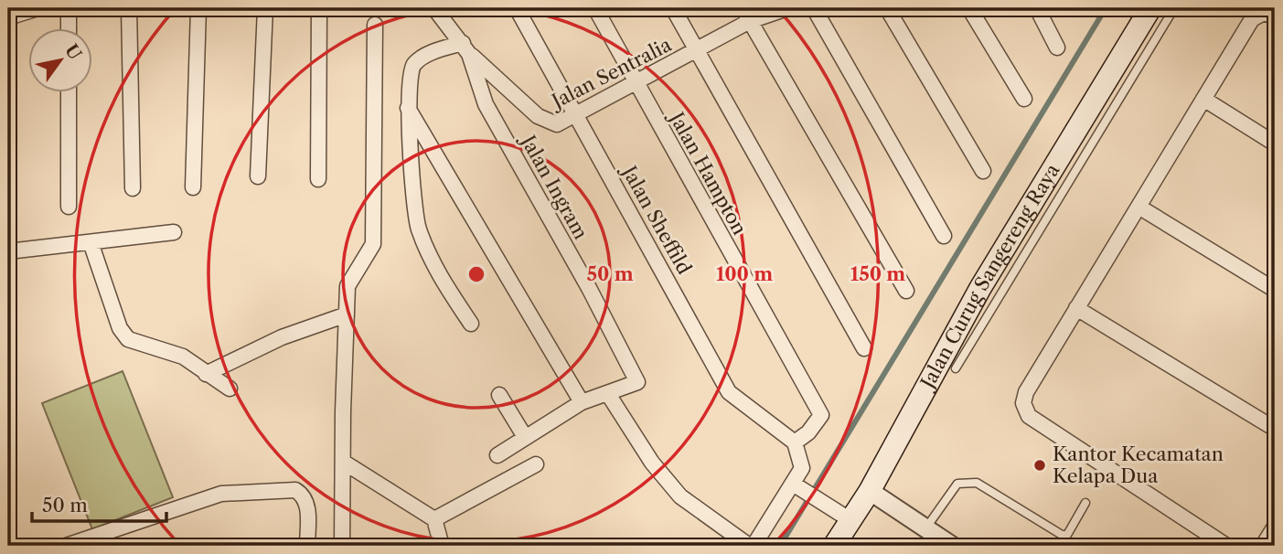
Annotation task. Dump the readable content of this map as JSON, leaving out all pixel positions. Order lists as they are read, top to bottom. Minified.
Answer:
{"streets":{"main road":["Jalan Curug Sangereng Raya"],"street":["Jalan Sentralia","Jalan Hampton","Jalan Ingram","Jalan Sheffild"]},"crossings":[["Jalan Sentralia","Jalan Hampton"],["Jalan Sentralia","Jalan Ingram"],["Jalan Sentralia","Jalan Sheffild"],["Jalan Hampton","Jalan Sheffild"]],"places":["Kantor Kecamatan Kelapa Dua"],"scale_bar":"50 m","north":"top right","rings":["50 m","100 m","150 m"]}
